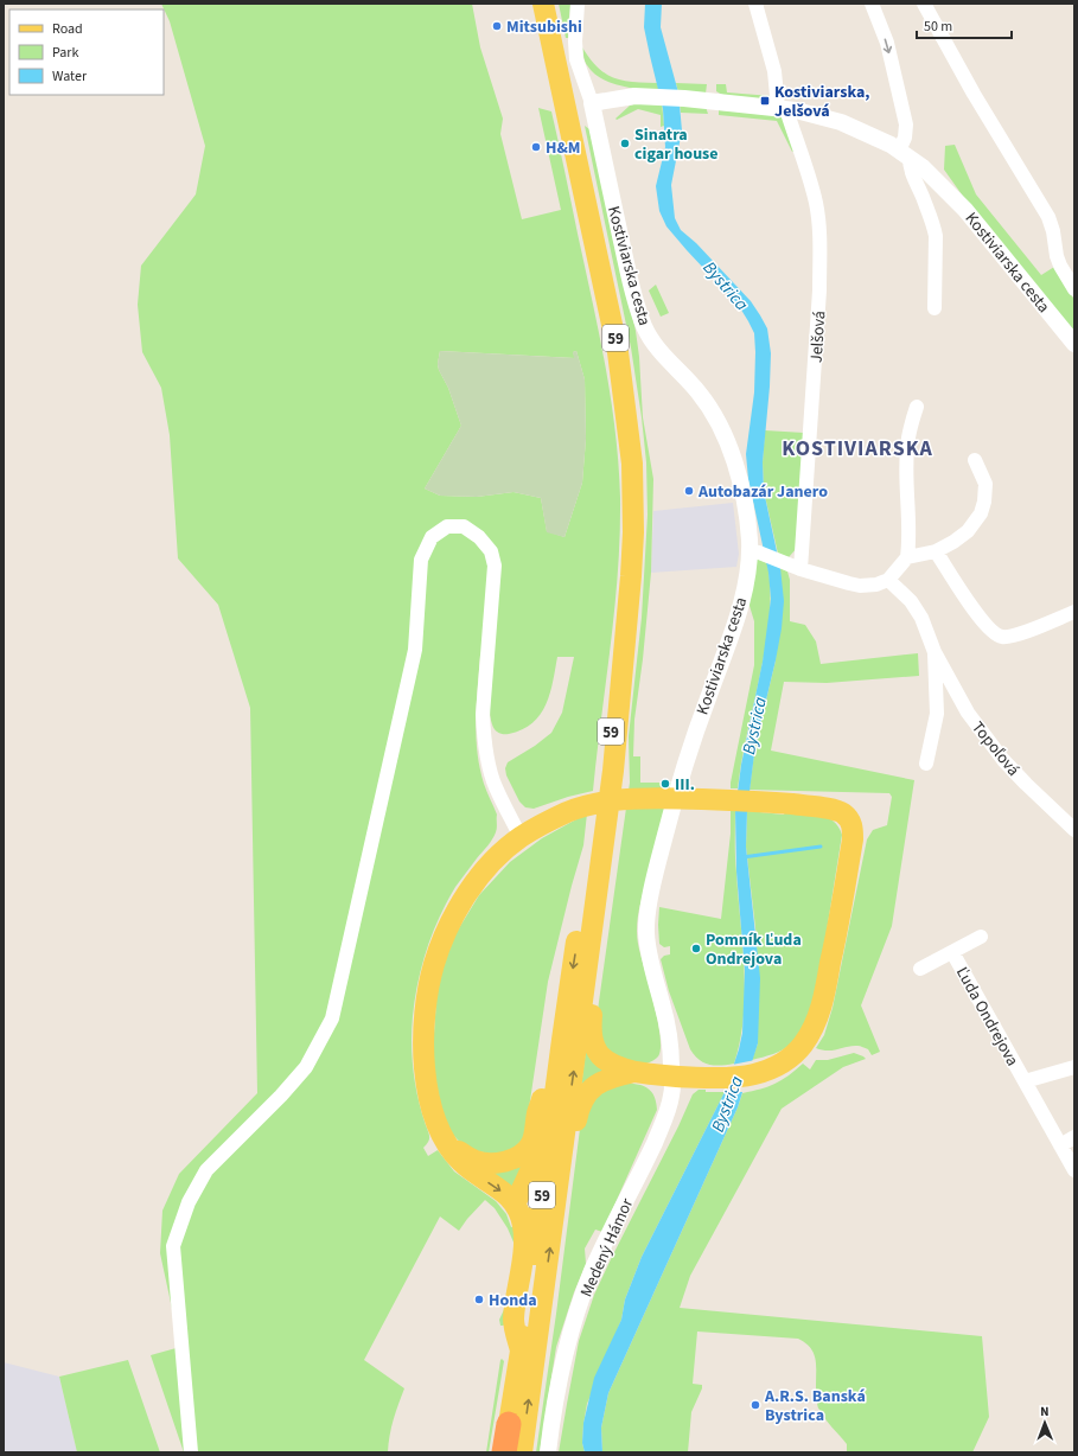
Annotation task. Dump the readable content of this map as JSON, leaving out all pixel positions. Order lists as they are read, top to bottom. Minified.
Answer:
{"streets":{"main road":["59"],"street":["Kostiviarska cesta","Jelšová","Topoľová","Ľuda Ondrejova","Medený Hámor"]},"crossings":[["Kostiviarska cesta","Jelšová"],["Kostiviarska cesta","Medený Hámor"]],"districts":["KOSTIVIARSKA"],"water":["Bystrica"],"places":{"other":["Mitsubishi","Sinatra cigar house","H&M","Autobazár Janero","III.","Pomník Ľuda Ondrejova","Honda","A.R.S. Banská Bystrica"],"transit":["Kostiviarska, Jelšová"]},"legend":["Road","Park","Water"],"scale_bar":"50 m","north":"top"}
